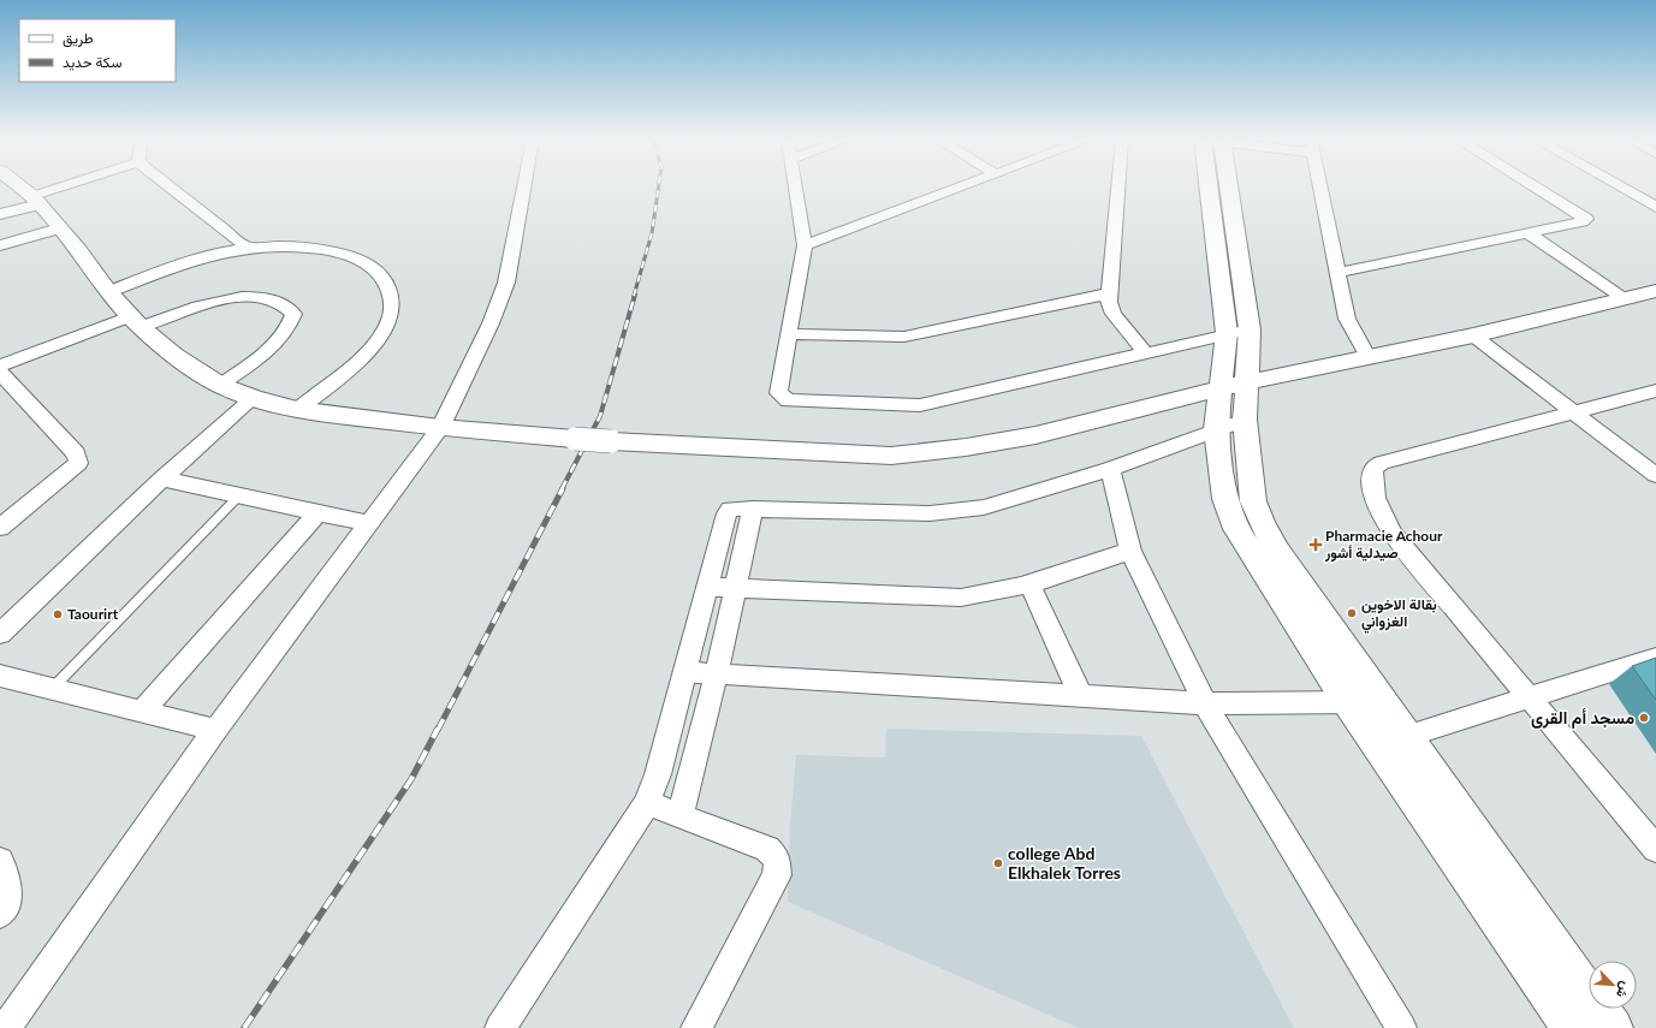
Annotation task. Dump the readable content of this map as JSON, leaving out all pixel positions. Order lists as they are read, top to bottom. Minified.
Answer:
{"places":{"health":["Pharmacie Achour صيدلية أشور"],"other":["بقالة الاخوين الغزواني","Taourirt","مسجد أم القرى","college Abd Elkhalek Torres"]},"legend":["طريق","سكة حديد"],"north":"bottom right"}
